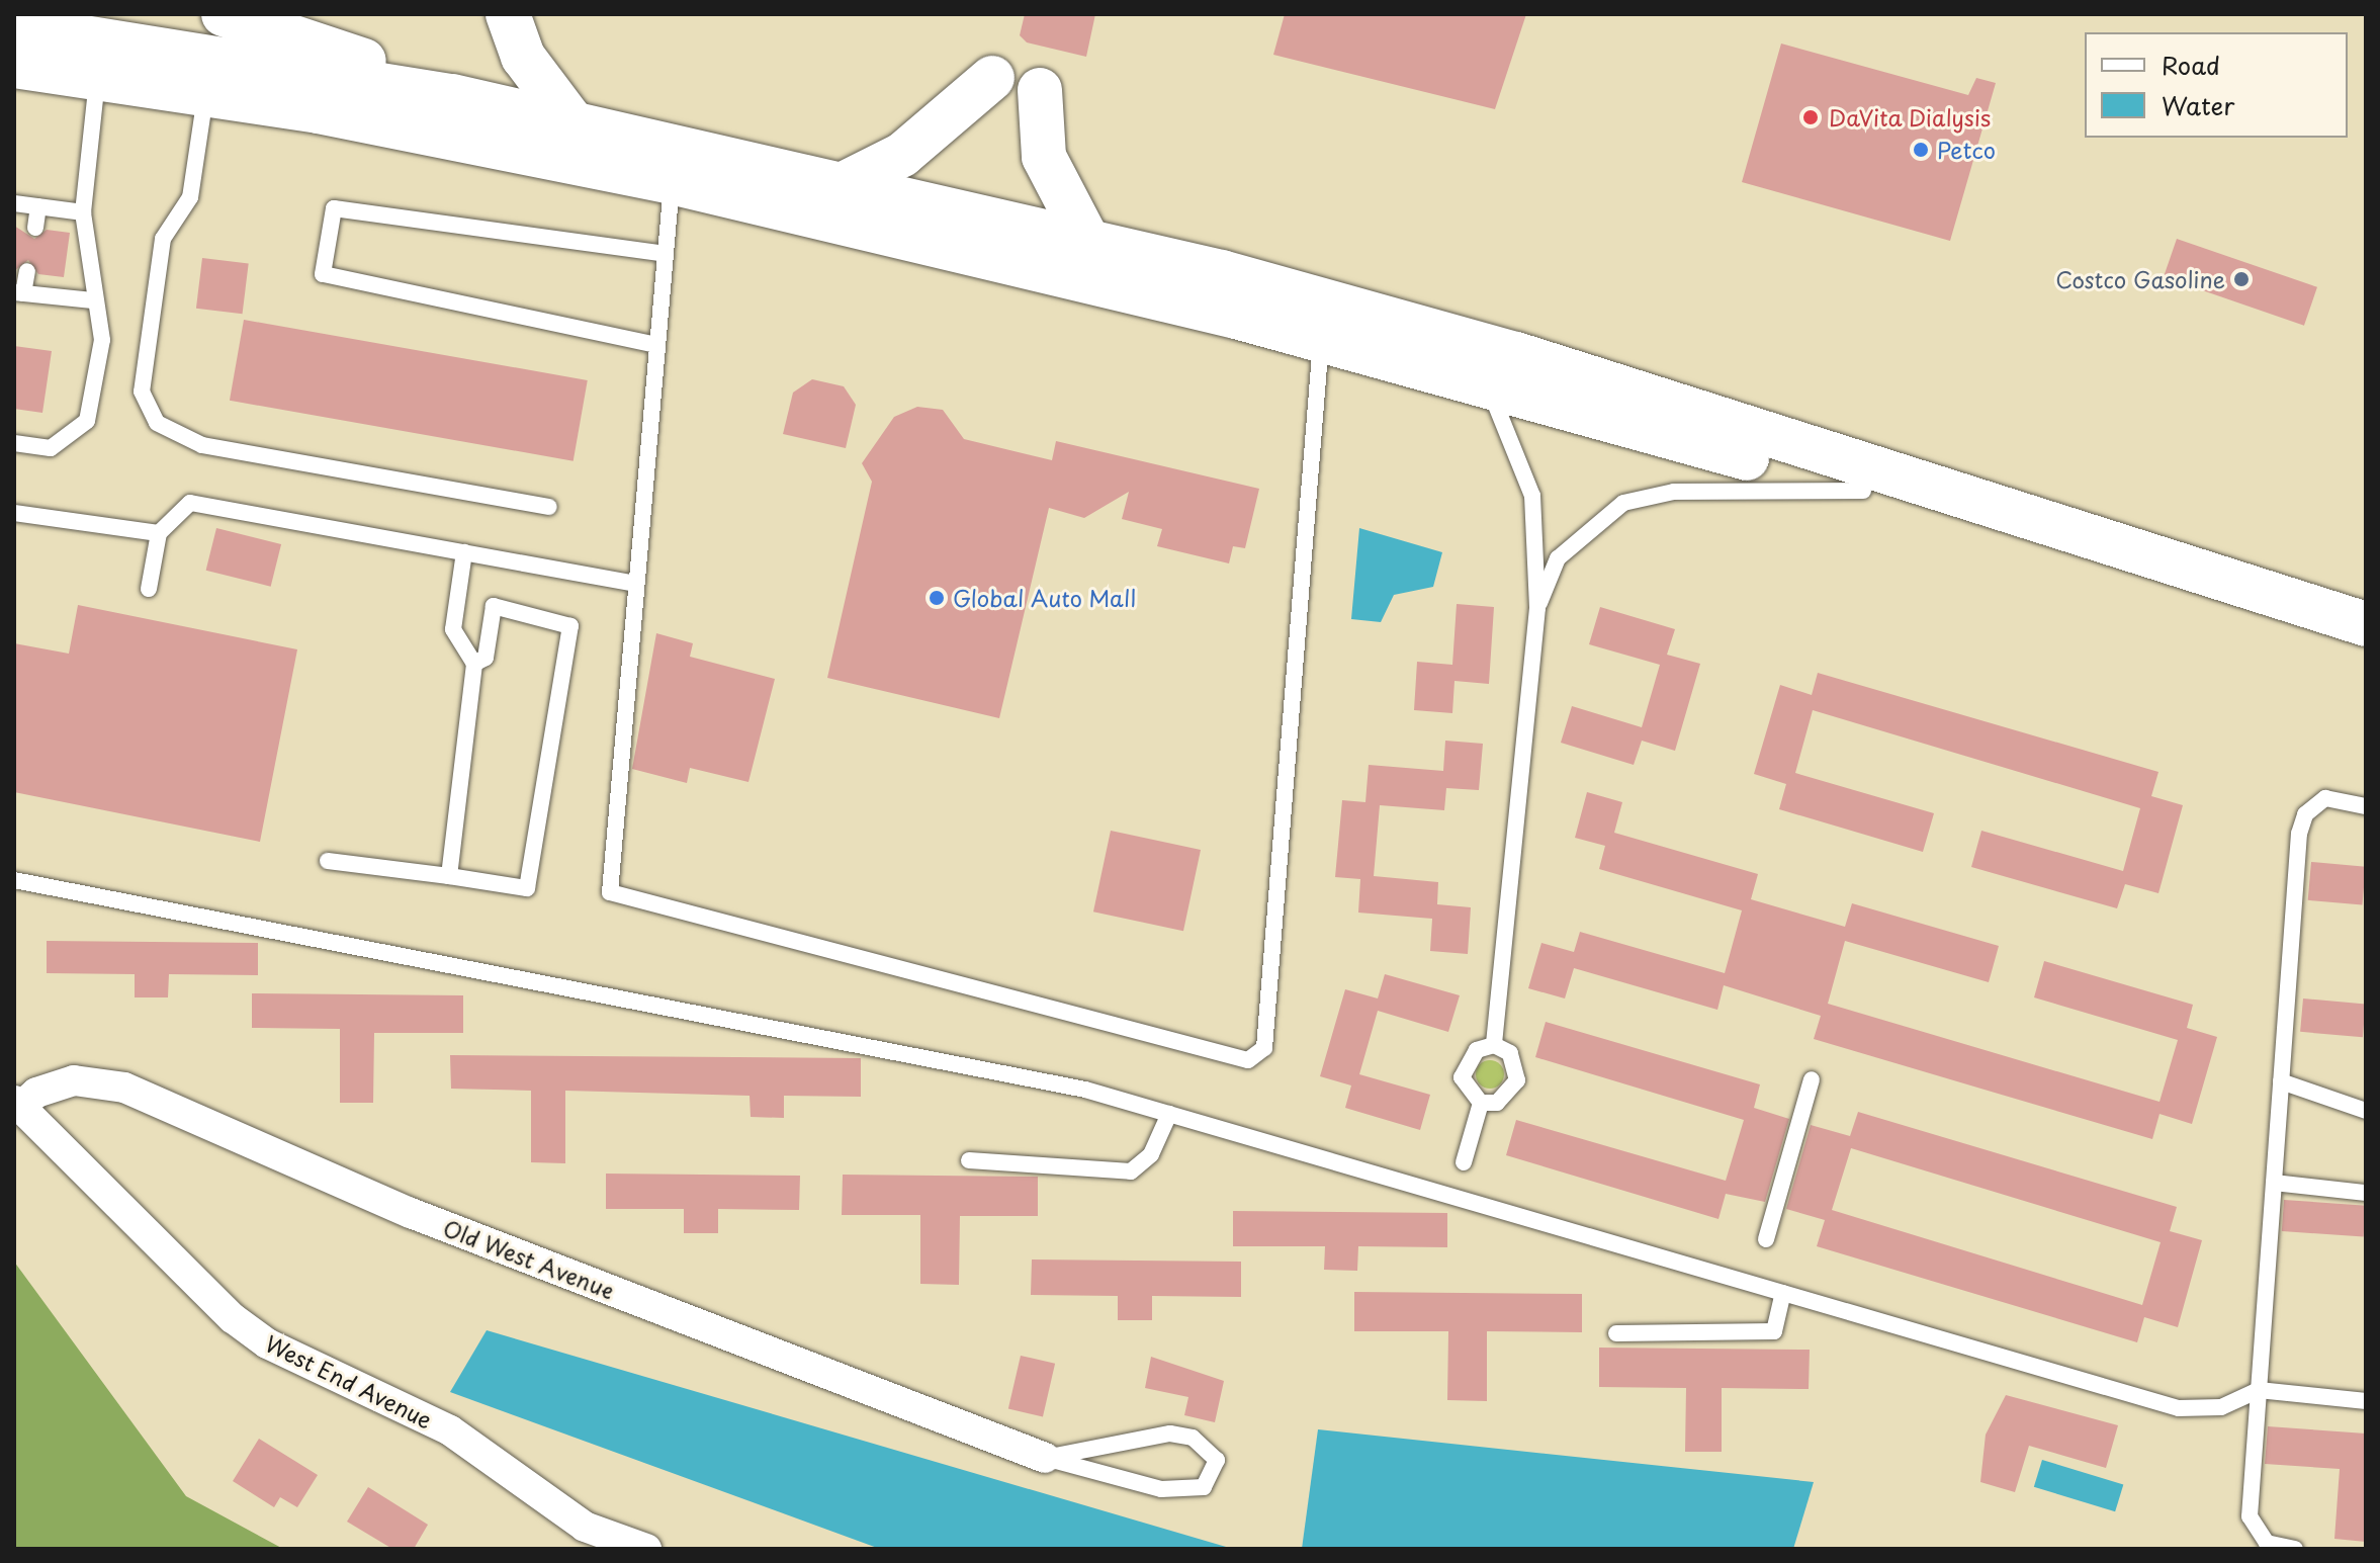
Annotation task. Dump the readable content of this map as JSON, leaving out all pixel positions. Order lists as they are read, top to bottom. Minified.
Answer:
{"streets":{"street":["Old West Avenue","West End Avenue"]},"crossings":[["Old West Avenue","West End Avenue"]],"places":["DaVita Dialysis","Petco","Costco Gasoline","Global Auto Mall"],"legend":["Road","Water"]}
